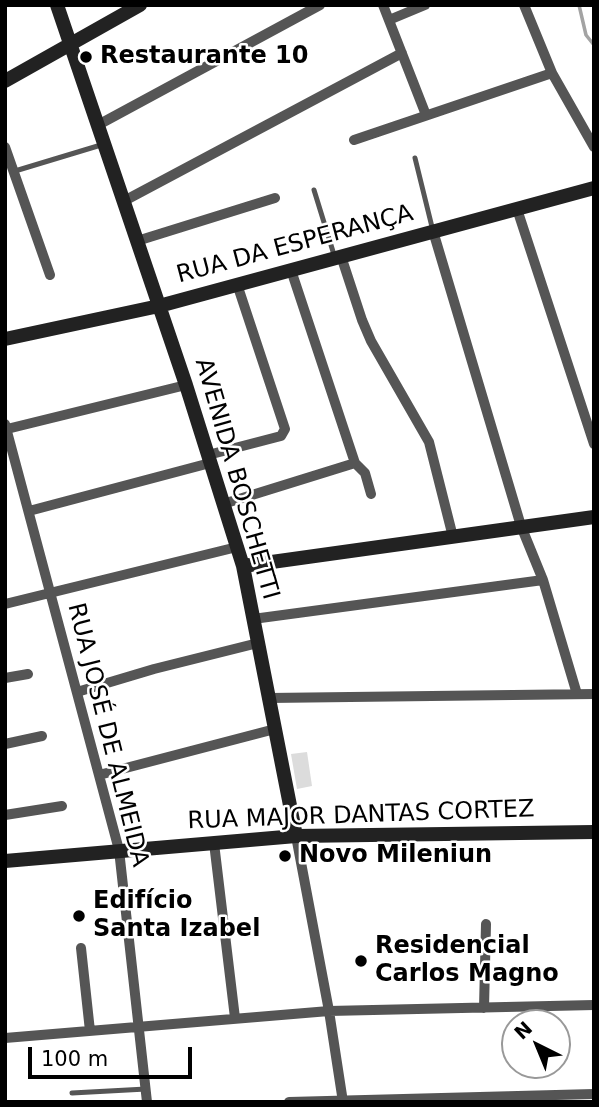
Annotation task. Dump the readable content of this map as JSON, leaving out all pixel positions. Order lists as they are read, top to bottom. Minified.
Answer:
{"streets":{"street":["RUA DA ESPERANÇA","AVENIDA BOSCHETTI","RUA JOSÉ DE ALMEIDA","RUA MAJOR DANTAS CORTEZ"]},"crossings":[["RUA DA ESPERANÇA","AVENIDA BOSCHETTI"],["AVENIDA BOSCHETTI","RUA MAJOR DANTAS CORTEZ"],["RUA JOSÉ DE ALMEIDA","RUA MAJOR DANTAS CORTEZ"]],"places":["Restaurante 10","Novo Mileniun","Edifício Santa Izabel","Residencial Carlos Magno"],"scale_bar":"100 m","north":"top left"}
